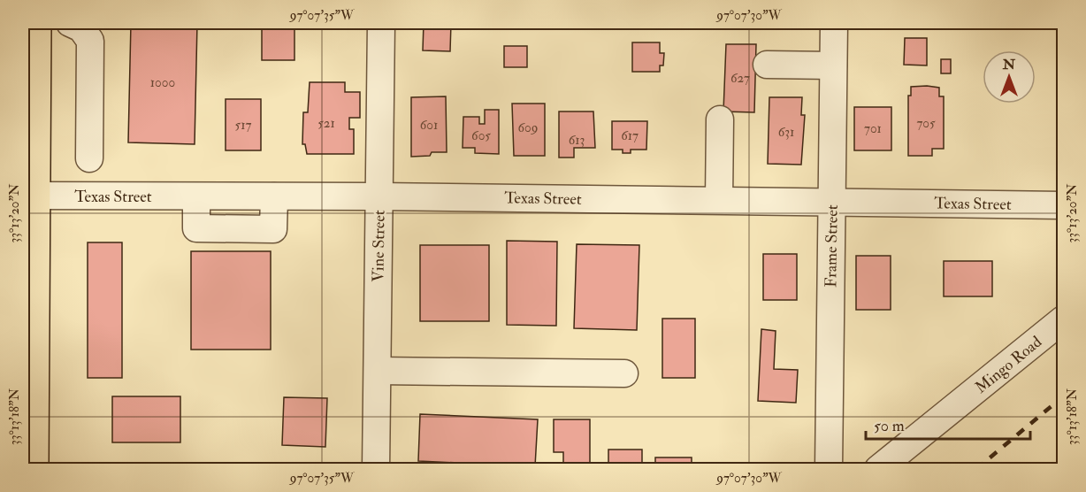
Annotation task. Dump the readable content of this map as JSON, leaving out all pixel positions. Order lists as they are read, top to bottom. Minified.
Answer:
{"streets":{"street":["Texas Street","Vine Street","Frame Street","Mingo Road"]},"crossings":[["Texas Street","Vine Street"],["Texas Street","Frame Street"]],"house_numbers":["627","1000","521","705","517","601","609","701","631","605","617","613"],"scale_bar":"50 m","north":"top","coordinates":["97°07'35\"W","97°07'30\"W","33°13'20\"N","33°13'18\"N"]}
